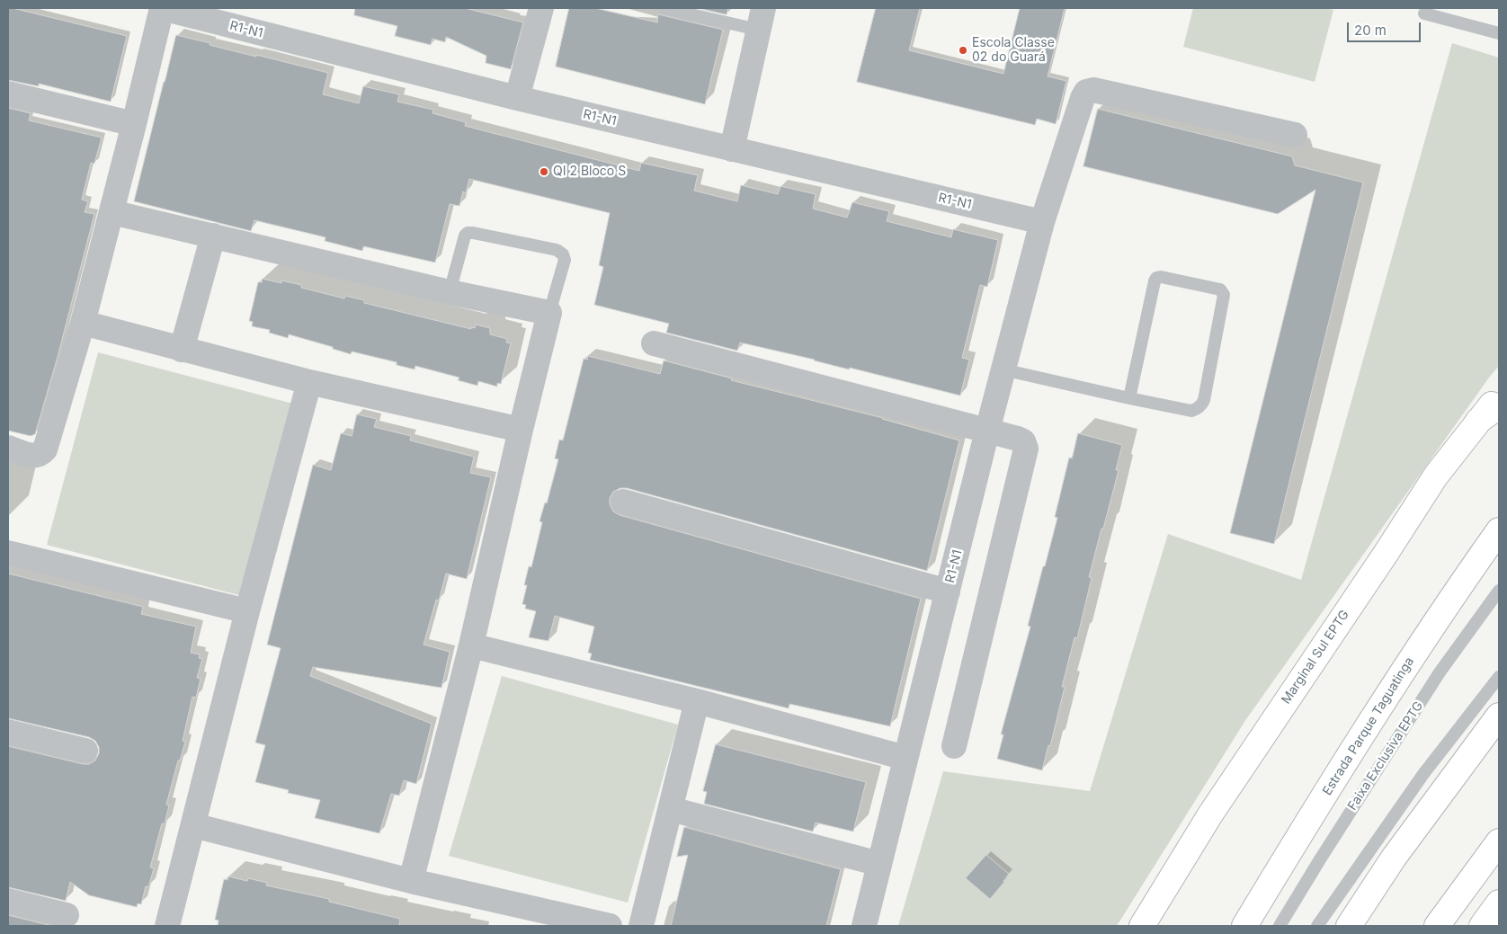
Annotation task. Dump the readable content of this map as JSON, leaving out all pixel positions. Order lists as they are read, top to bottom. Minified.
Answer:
{"streets":{"main road":["Marginal Sul EPTG","Estrada Parque Taguatinga"],"street":["R1-N1"],"lane":["Faixa Exclusiva EPTG"]},"places":["Escola Classe 02 do Guará","QI 2 Bloco S"],"scale_bar":"20 m"}
